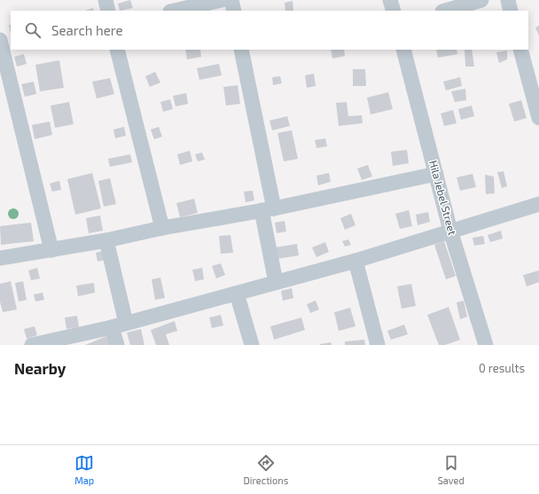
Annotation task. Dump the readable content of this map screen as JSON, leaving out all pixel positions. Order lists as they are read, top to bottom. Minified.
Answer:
{"streets":{"street":["Hila Jebel Street"]},"page":{"search":"Search here","heading":["Nearby","0 results"],"nav":["Map","Directions","Saved"]}}
